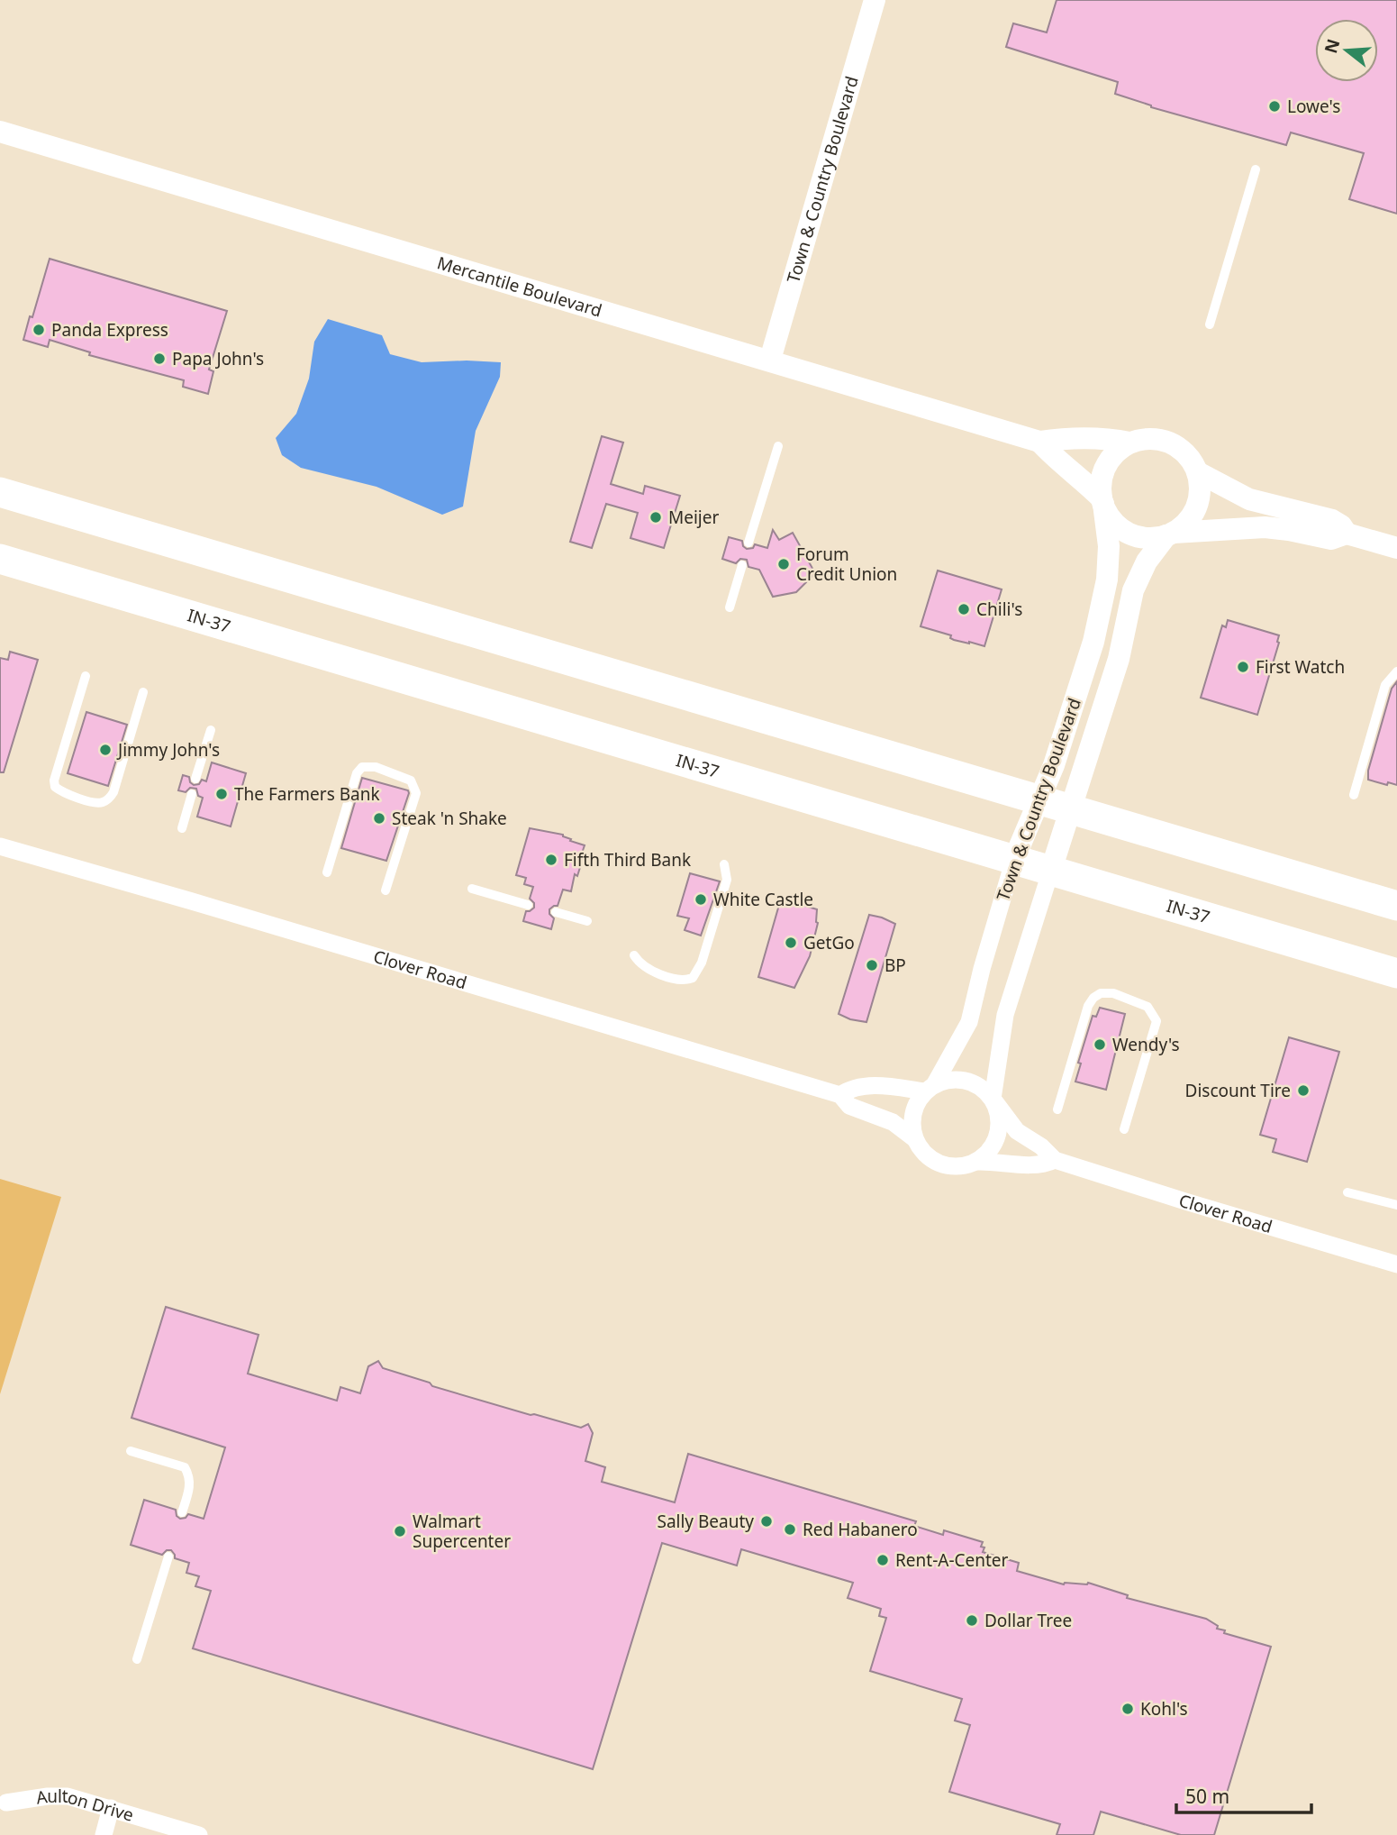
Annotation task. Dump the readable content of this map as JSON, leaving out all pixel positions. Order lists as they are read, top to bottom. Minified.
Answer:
{"streets":{"highway":["IN-37"],"street":["Town & Country Boulevard","Mercantile Boulevard","Clover Road","Aulton Drive"]},"crossings":[["Town & Country Boulevard","Mercantile Boulevard"],["Town & Country Boulevard","IN-37"],["Town & Country Boulevard","Clover Road"]],"places":["Lowe's","Panda Express","Papa John's","Meijer","Forum Credit Union","Chili's","First Watch","Jimmy John's","The Farmers Bank","Steak 'n Shake","Fifth Third Bank","White Castle","GetGo","BP","Wendy's","Discount Tire","Sally Beauty","Red Habanero","Walmart Supercenter","Rent-A-Center","Dollar Tree","Kohl's"],"scale_bar":"50 m","north":"left"}
